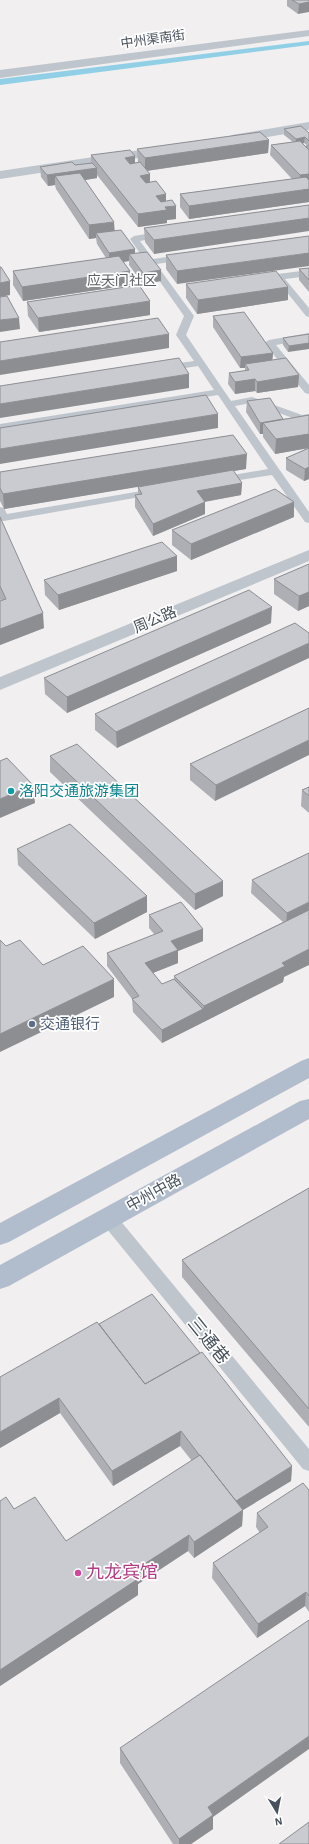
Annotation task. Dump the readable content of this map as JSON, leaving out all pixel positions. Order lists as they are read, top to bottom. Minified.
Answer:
{"streets":{"main road":["中州中路"],"street":["中州渠南街","周公路"],"lane":["三通巷"]},"crossings":[["中州中路","三通巷"]],"districts":["应天门社区"],"places":["洛阳交通旅游集团","交通银行","九龙宾馆"],"north":"bottom"}
